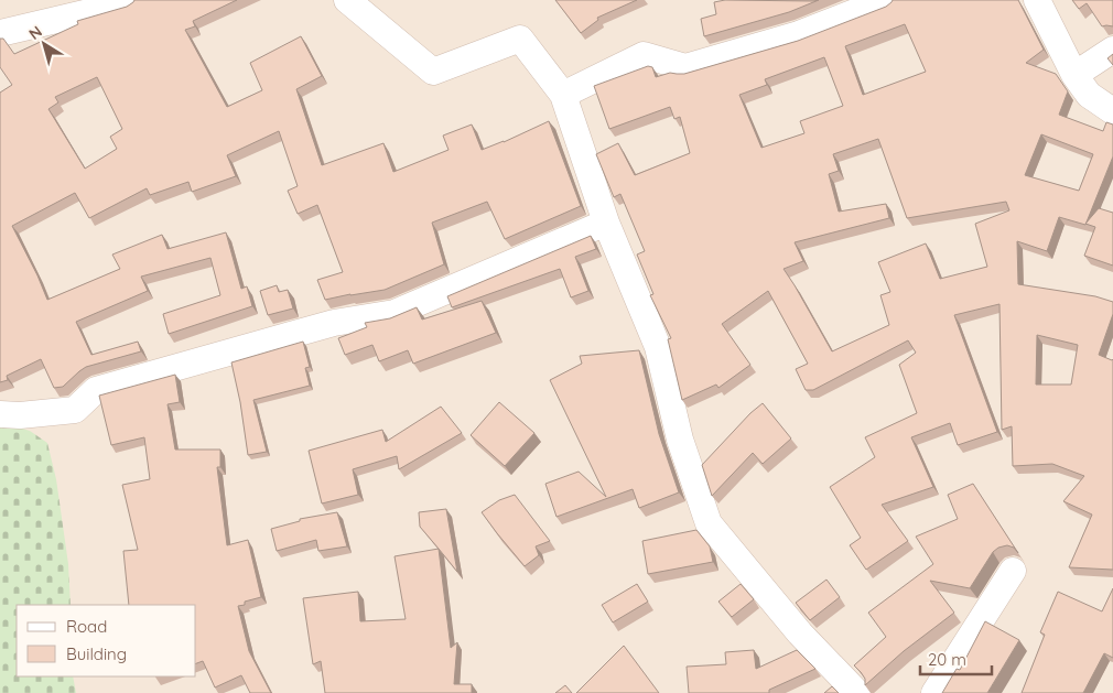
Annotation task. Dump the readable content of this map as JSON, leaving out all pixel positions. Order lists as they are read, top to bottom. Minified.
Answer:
{"legend":["Road","Building"],"scale_bar":"20 m","north":"top left"}
